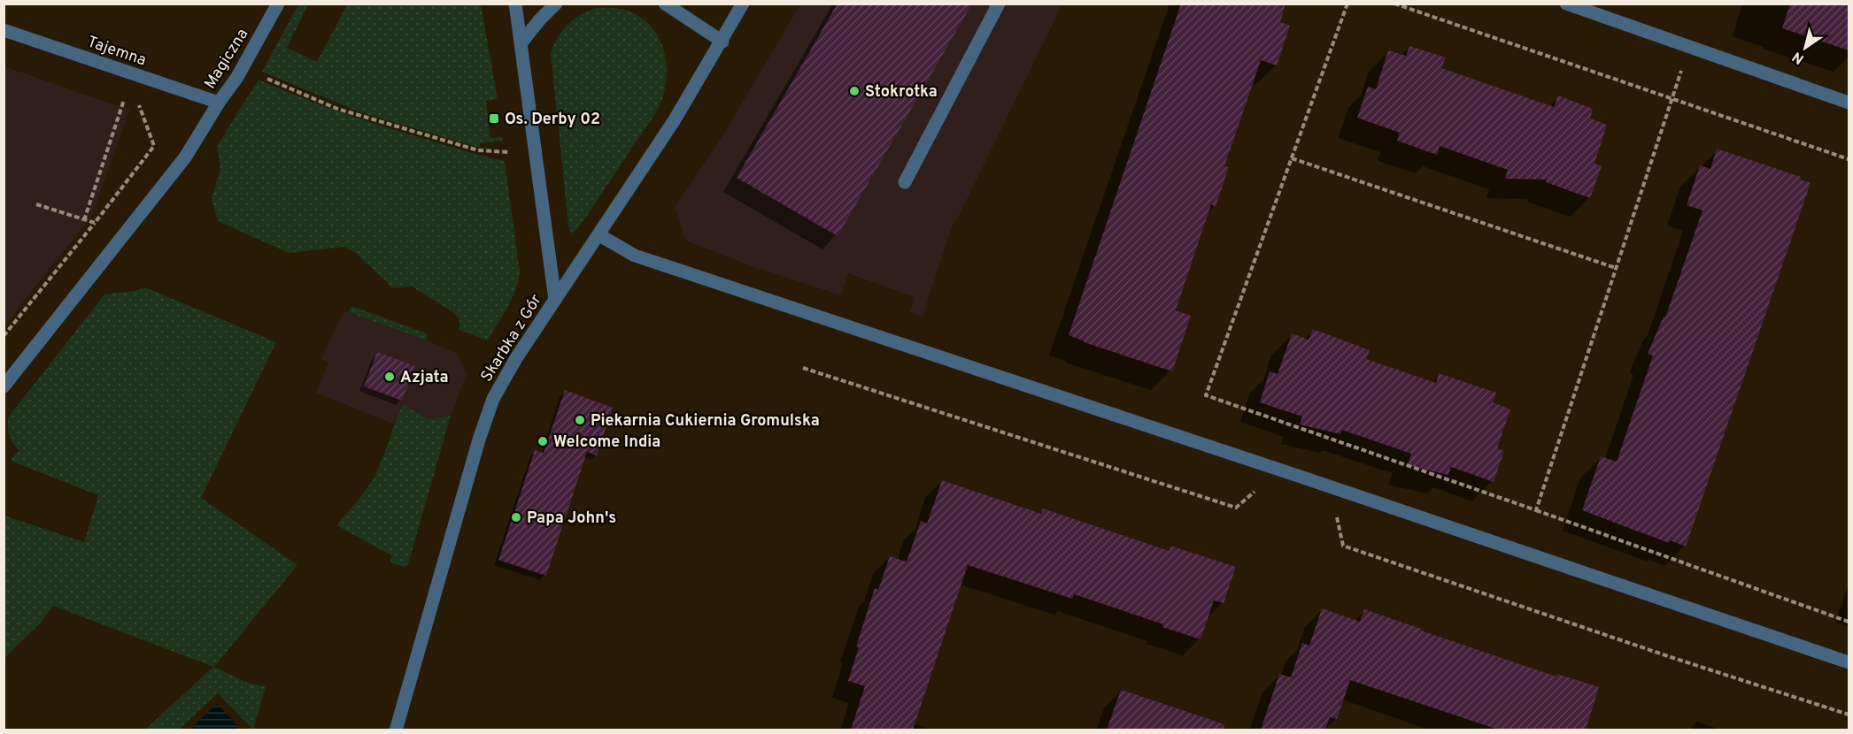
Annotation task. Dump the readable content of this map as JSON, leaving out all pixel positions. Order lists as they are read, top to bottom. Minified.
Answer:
{"streets":{"street":["Tajemna","Magiczna","Skarbka z Gór"]},"crossings":[["Tajemna","Magiczna"]],"places":{"other":["Stokrotka","Azjata","Piekarnia Cukiernia Gromulska","Welcome India","Papa John's"],"transit":["Os. Derby 02"]},"north":"bottom left"}
